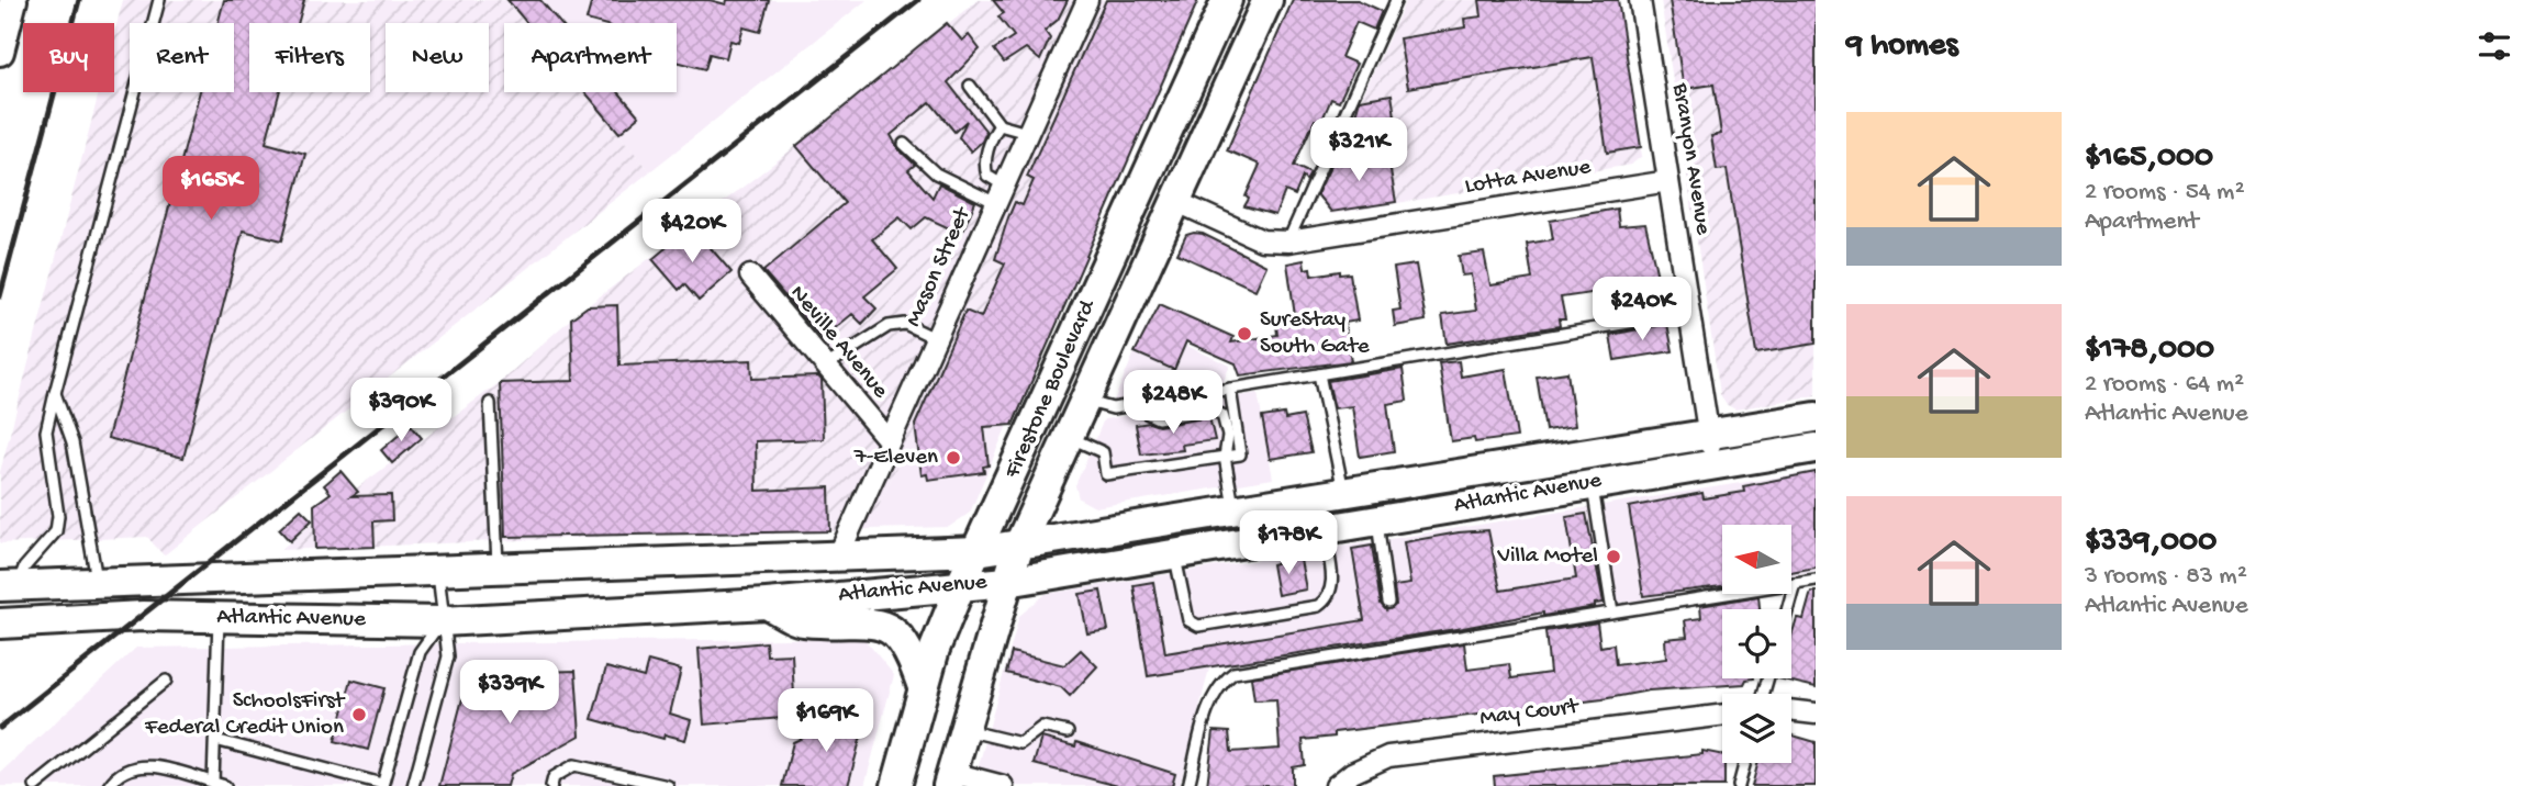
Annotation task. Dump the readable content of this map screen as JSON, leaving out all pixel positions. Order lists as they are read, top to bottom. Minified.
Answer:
{"streets":{"main road":["Firestone Boulevard","Atlantic Avenue"],"street":["Branyon Avenue","Lotta Avenue","Mason Street","Neville Avenue","May Court"]},"crossings":[["Branyon Avenue","Lotta Avenue"],["Branyon Avenue","Atlantic Avenue"],["Lotta Avenue","Firestone Boulevard"],["Mason Street","Neville Avenue"],["Mason Street","Atlantic Avenue"],["Firestone Boulevard","Atlantic Avenue"]],"places":["SureStay South Gate","7-Eleven","Villa Motel","SchoolsFirst Federal Credit Union"],"north":"left","page":{"heading":"9 homes","chip":["Buy","Rent","Filters","New","Apartment"],"list":[{"name":"$165,000","note":"2 rooms · 54 m² · Apartment"},{"name":"$178,000","note":"2 rooms · 64 m² · Atlantic Avenue"},{"name":"$339,000","note":"3 rooms · 83 m² · Atlantic Avenue"}],"price":["$321K","$165K","$420K","$240K","$248K","$390K","$178K","$339K","$169K"]}}
